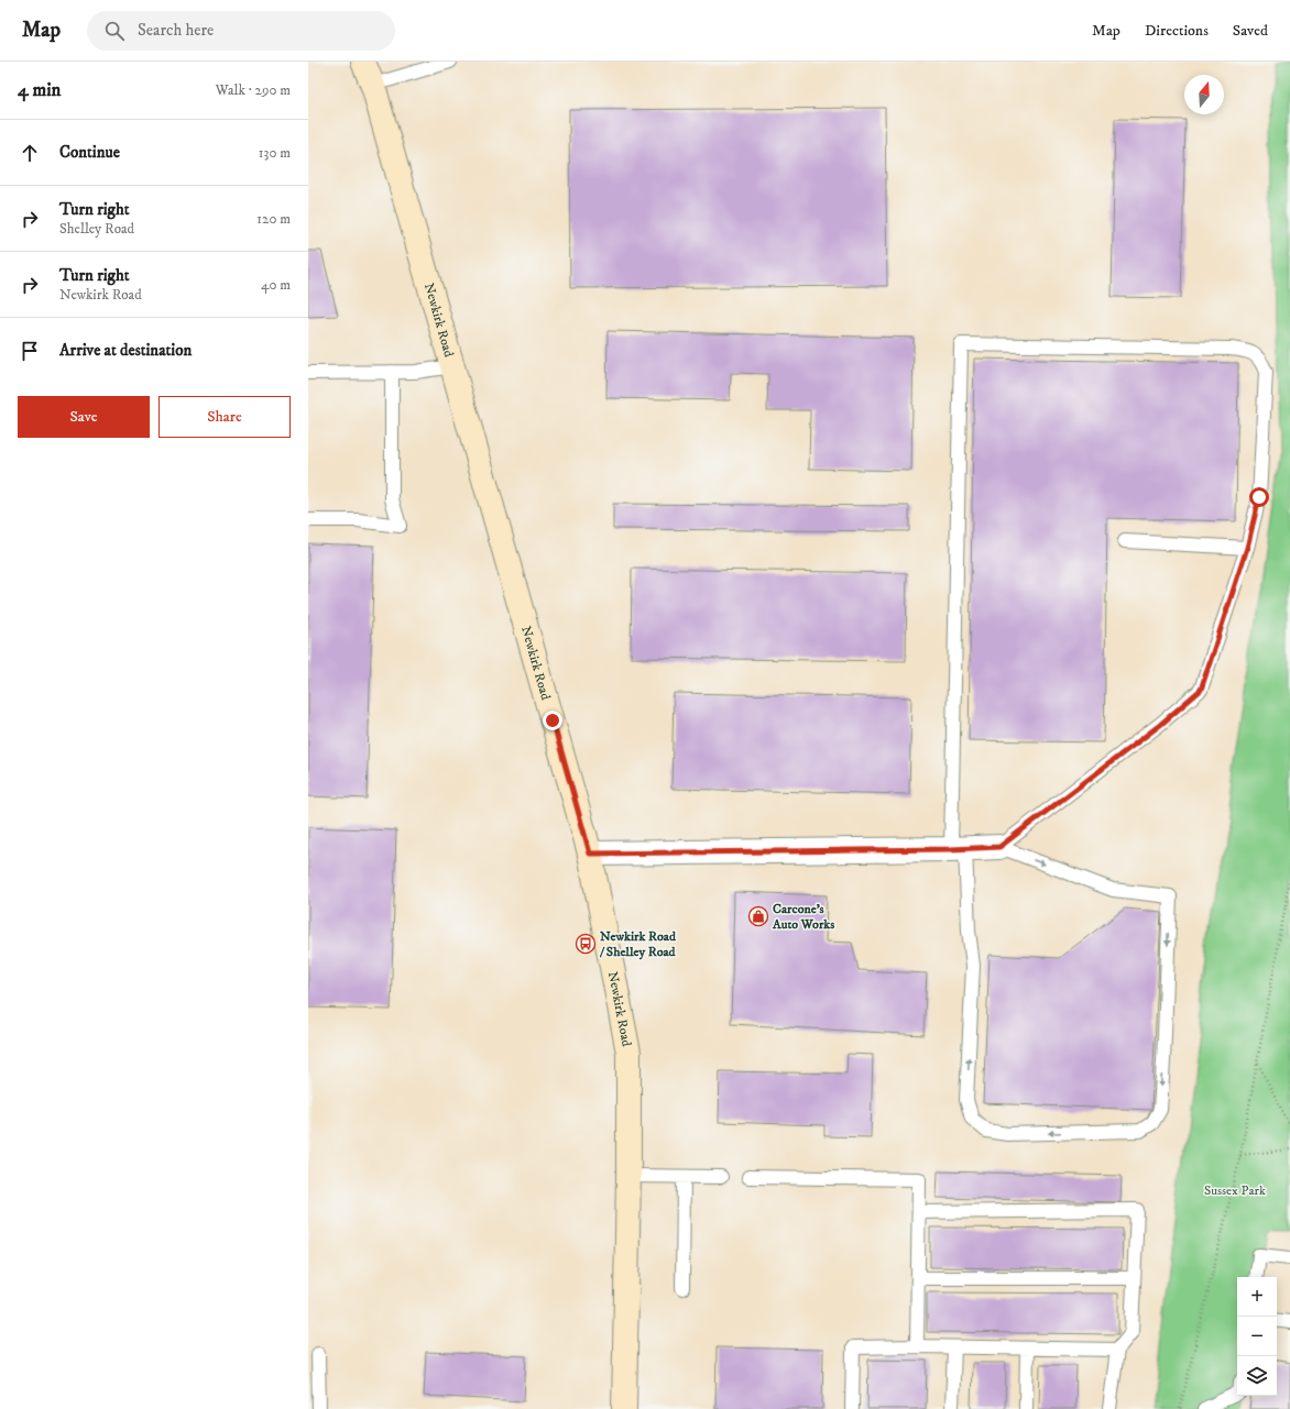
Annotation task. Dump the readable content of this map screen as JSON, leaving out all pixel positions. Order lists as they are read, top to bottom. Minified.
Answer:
{"streets":{"street":["Newkirk Road"]},"parks":["Sussex Park"],"places":{"shop":["Carcone's Auto Works"],"bus stop":["Newkirk Road / Shelley Road"]},"north":"top","page":{"header":"Map","search":"Search here","nav":["Map","Directions","Saved"],"heading":["4 min","Walk · 290 m"],"list":[["Continue","130 m"],["Turn right","Shelley Road","120 m"],["Turn right","Newkirk Road","40 m"],"Arrive at destination"],"buttons":["Save","Share"],"map_buttons":["+","−"]}}
